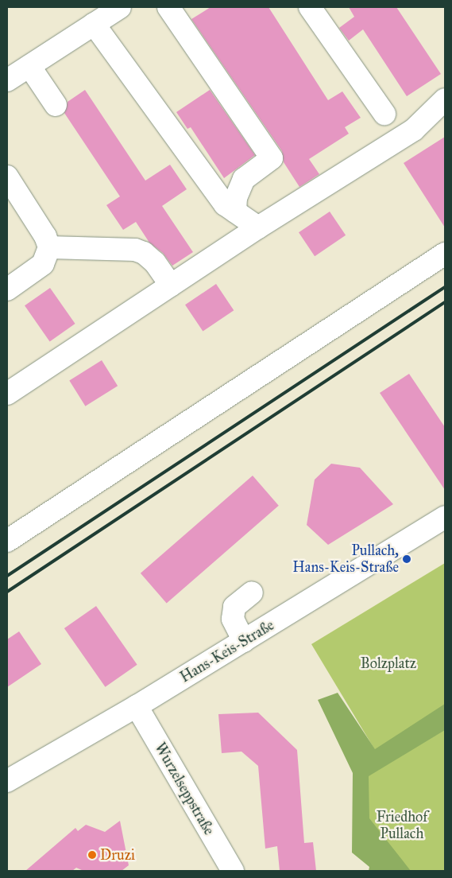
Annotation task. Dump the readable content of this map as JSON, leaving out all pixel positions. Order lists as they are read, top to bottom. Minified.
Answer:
{"streets":{"street":["Hans-Keis-Straße","Wurzelseppstraße"]},"crossings":[["Hans-Keis-Straße","Wurzelseppstraße"]],"parks":["Bolzplatz","Friedhof Pullach"],"places":["Pullach, Hans-Keis-Straße","Druzi"]}
